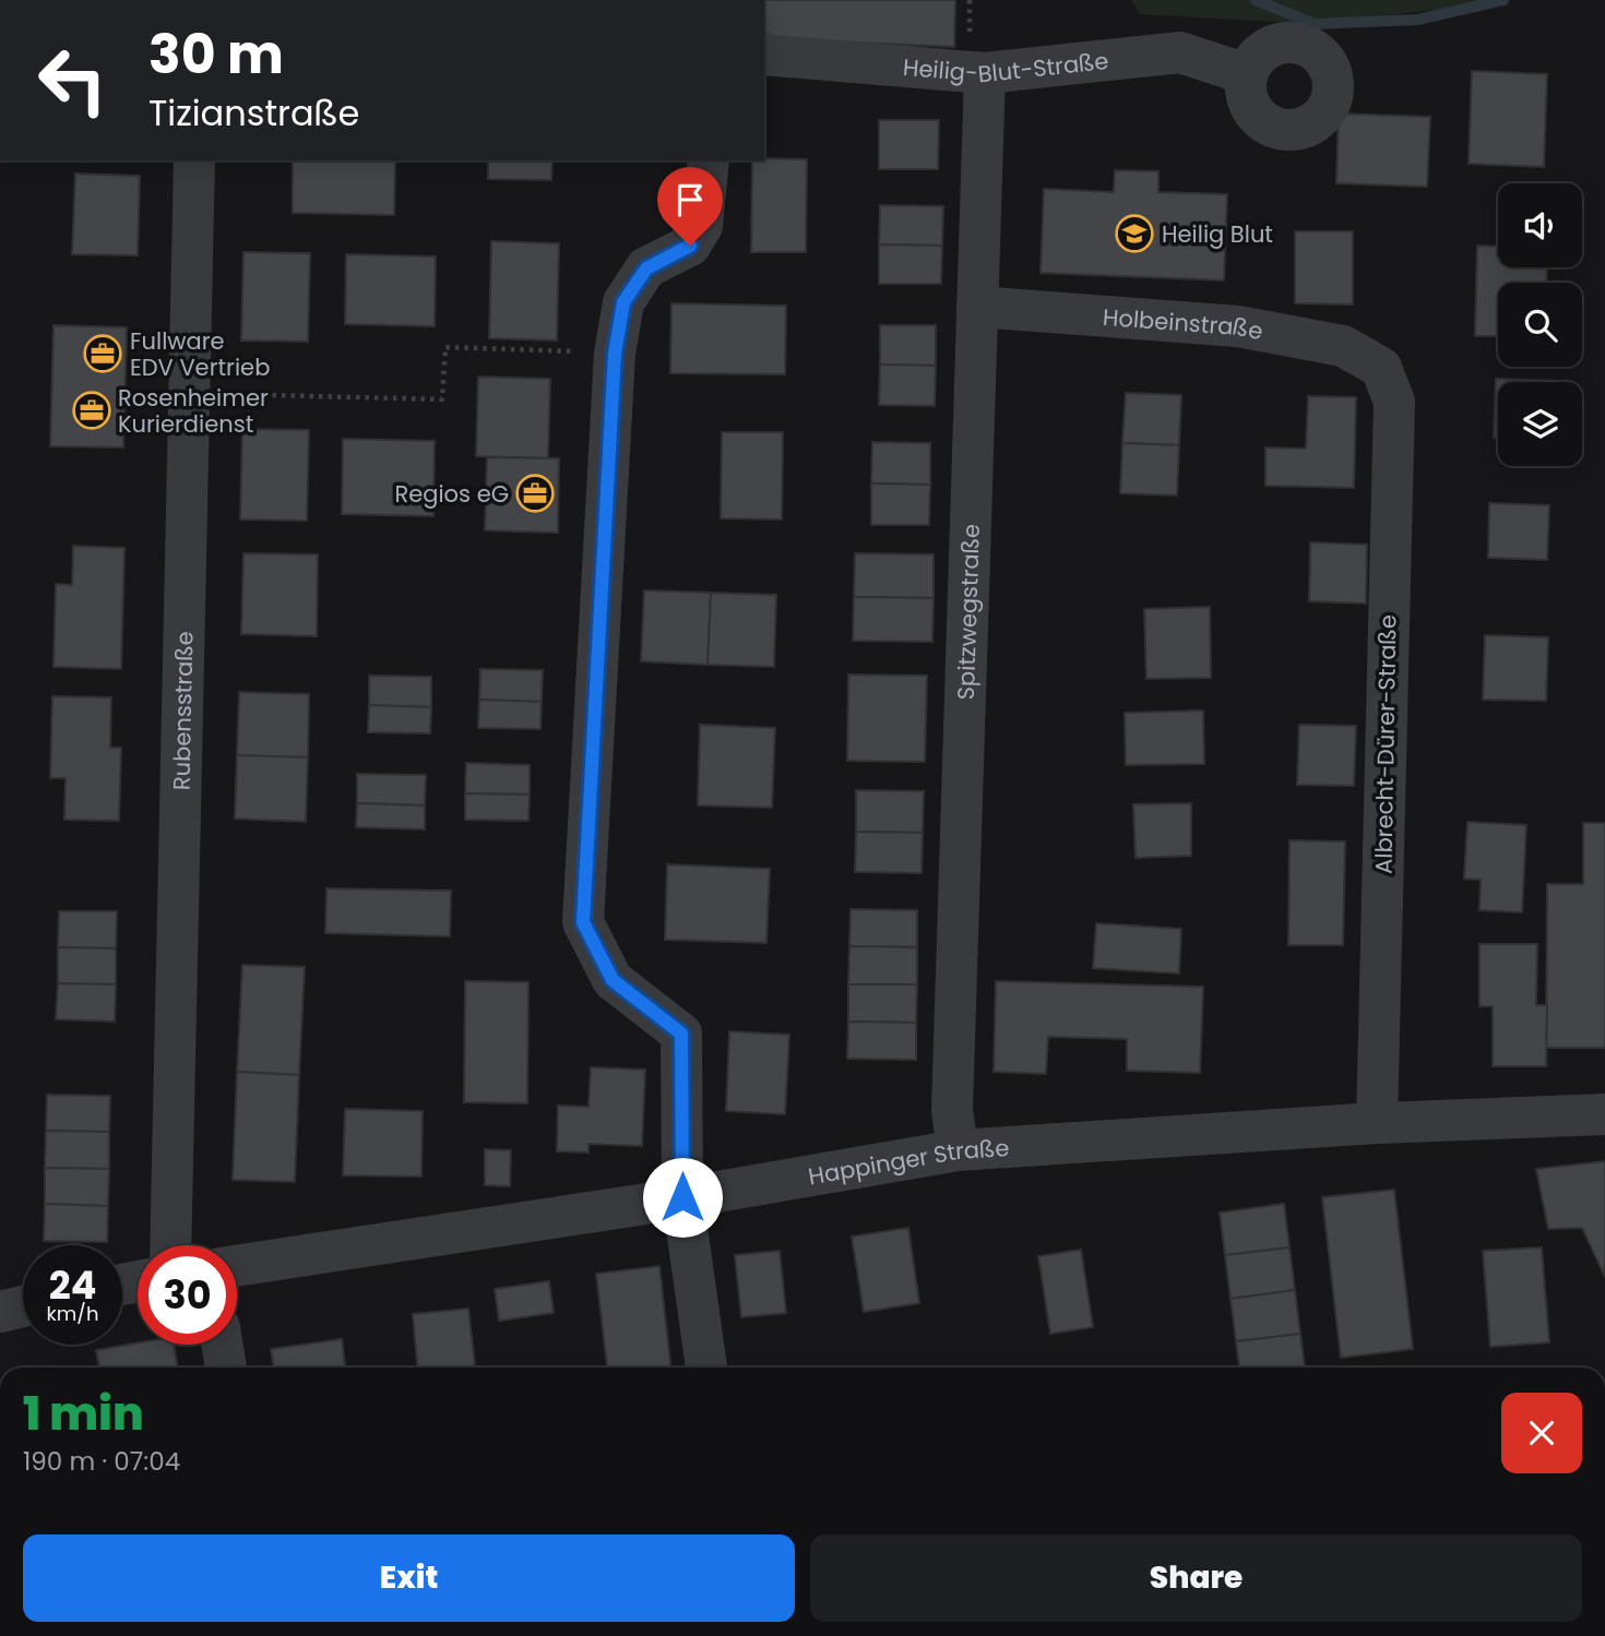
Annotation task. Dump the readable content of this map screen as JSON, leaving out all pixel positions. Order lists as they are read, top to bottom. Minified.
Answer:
{"streets":{"street":["Heilig-Blut-Straße","Holbeinstraße","Spitzwegstraße","Rubensstraße","Albrecht-Dürer-Straße","Happinger Straße"]},"crossings":[["Heilig-Blut-Straße","Spitzwegstraße"],["Holbeinstraße","Spitzwegstraße"],["Holbeinstraße","Albrecht-Dürer-Straße"],["Spitzwegstraße","Happinger Straße"],["Albrecht-Dürer-Straße","Happinger Straße"]],"places":{"school or university":["Heilig Blut"],"office":["Fullware EDV Vertrieb","Rosenheimer Kurierdienst","Regios eG"]},"page":{"turn":["30 m","Tizianstraße"],"speed":"24 km/h","limit":"30","heading":["1 min","190 m · 07:04"],"buttons":["Exit","Share"]}}
